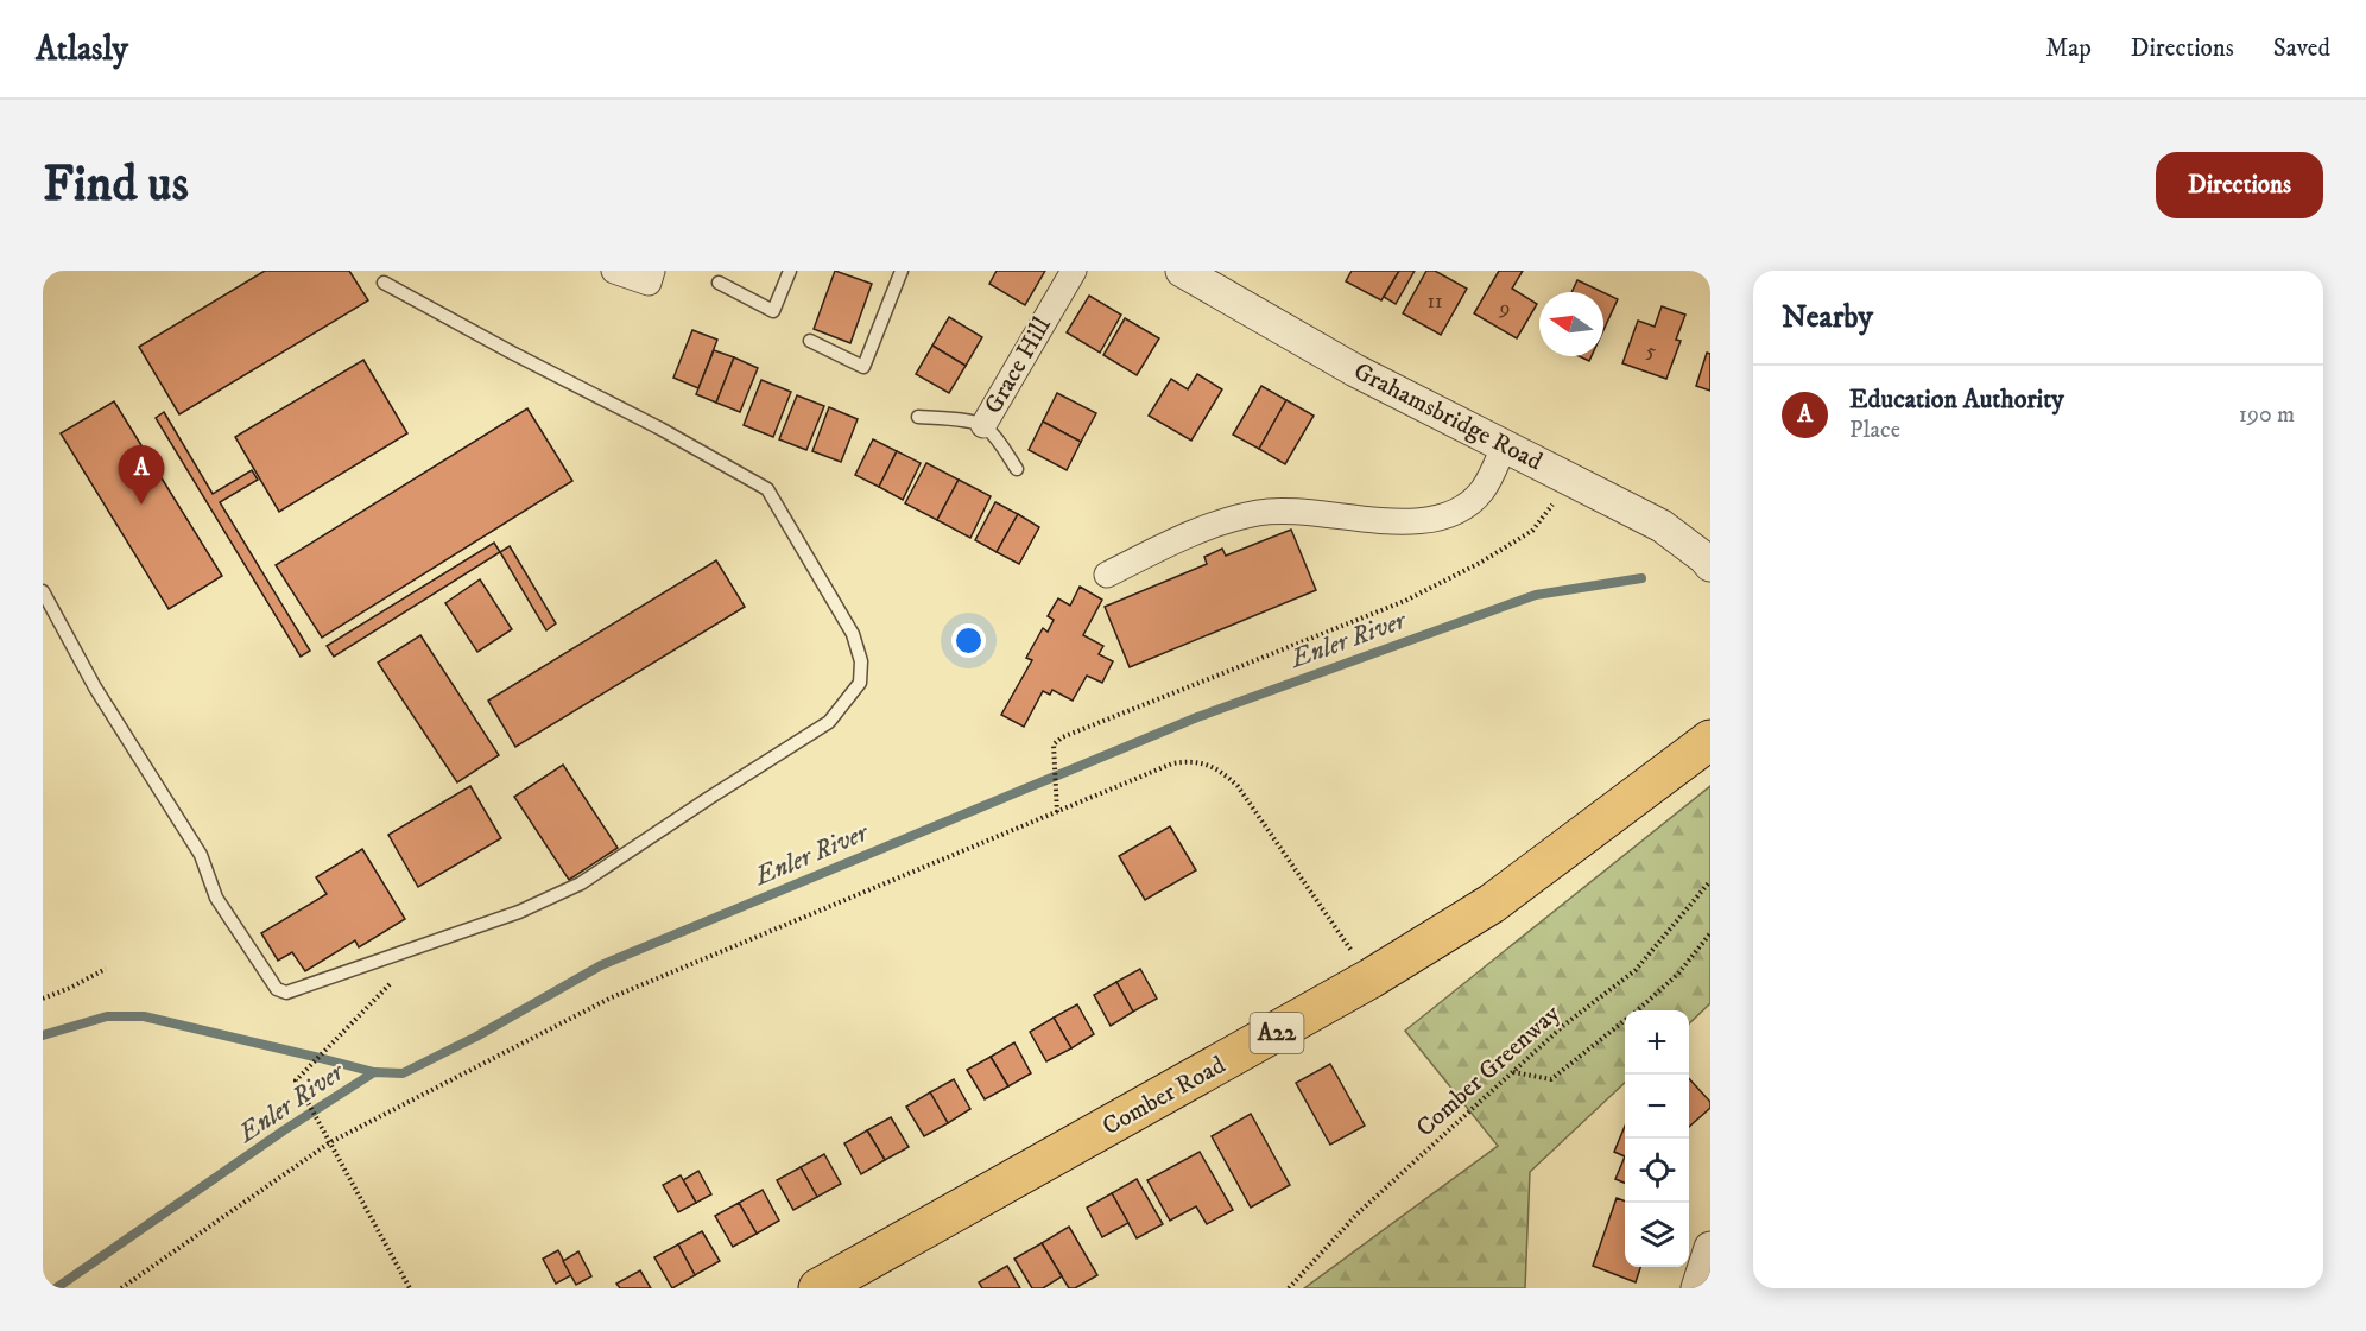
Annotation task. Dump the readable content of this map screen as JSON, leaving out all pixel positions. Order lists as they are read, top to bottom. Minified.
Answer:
{"streets":{"highway":["A22","Comber Road"],"street":["Grace Hill","Grahamsbridge Road"],"path":["Comber Greenway"]},"water":["Enler River"],"house_numbers":["11","9","5"],"north":"left","page":{"header":"Atlasly","nav":["Map","Directions","Saved"],"buttons":"Directions","title":"Find us","heading":"Nearby","list":[{"mark":"A","name":"Education Authority","note":"Place","value":"190 m"}],"pins":"A","map_buttons":["+","−"]}}
